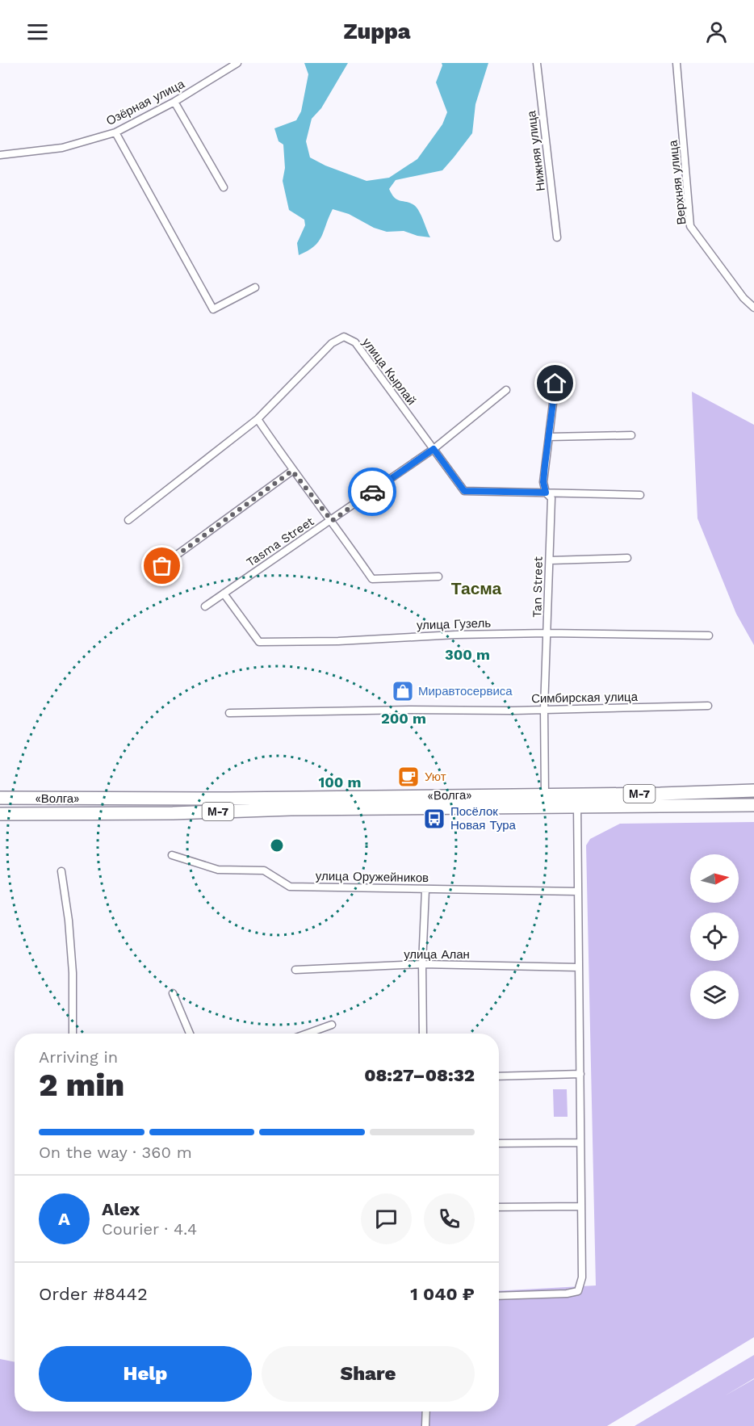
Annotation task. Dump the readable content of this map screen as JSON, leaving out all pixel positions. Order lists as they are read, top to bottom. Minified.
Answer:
{"streets":{"highway":["М-7","«Волга»"],"street":["Озёрная улица","Нижняя улица","Верхняя улица","улица Кырлай","Tasma Street","Tan Street","улица Гузель","Симбирская улица","улица Оружейников","улица Алан"]},"crossings":[["улица Кырлай","Tasma Street"],["улица Кырлай","Tan Street"],["Tasma Street","улица Гузель"],["Tan Street","улица Гузель"],["Tan Street","Симбирская улица"],["Tan Street","«Волга»"]],"districts":["Тасма"],"places":{"shop":["Миравтосервиса"],"cafe":["Уют"],"bus stop":["Посёлок Новая Тура"]},"north":"right","page":{"header":"Zuppa","heading":["2 min","Arriving in","08:27–08:32"],"panel":["Alex","Courier · 4.4","Order #8442","1 040 ₽"],"bar":"On the way · 360 m","round":"A","buttons":["Help","Share"]},"rings":["300 m","200 m","100 m"]}
